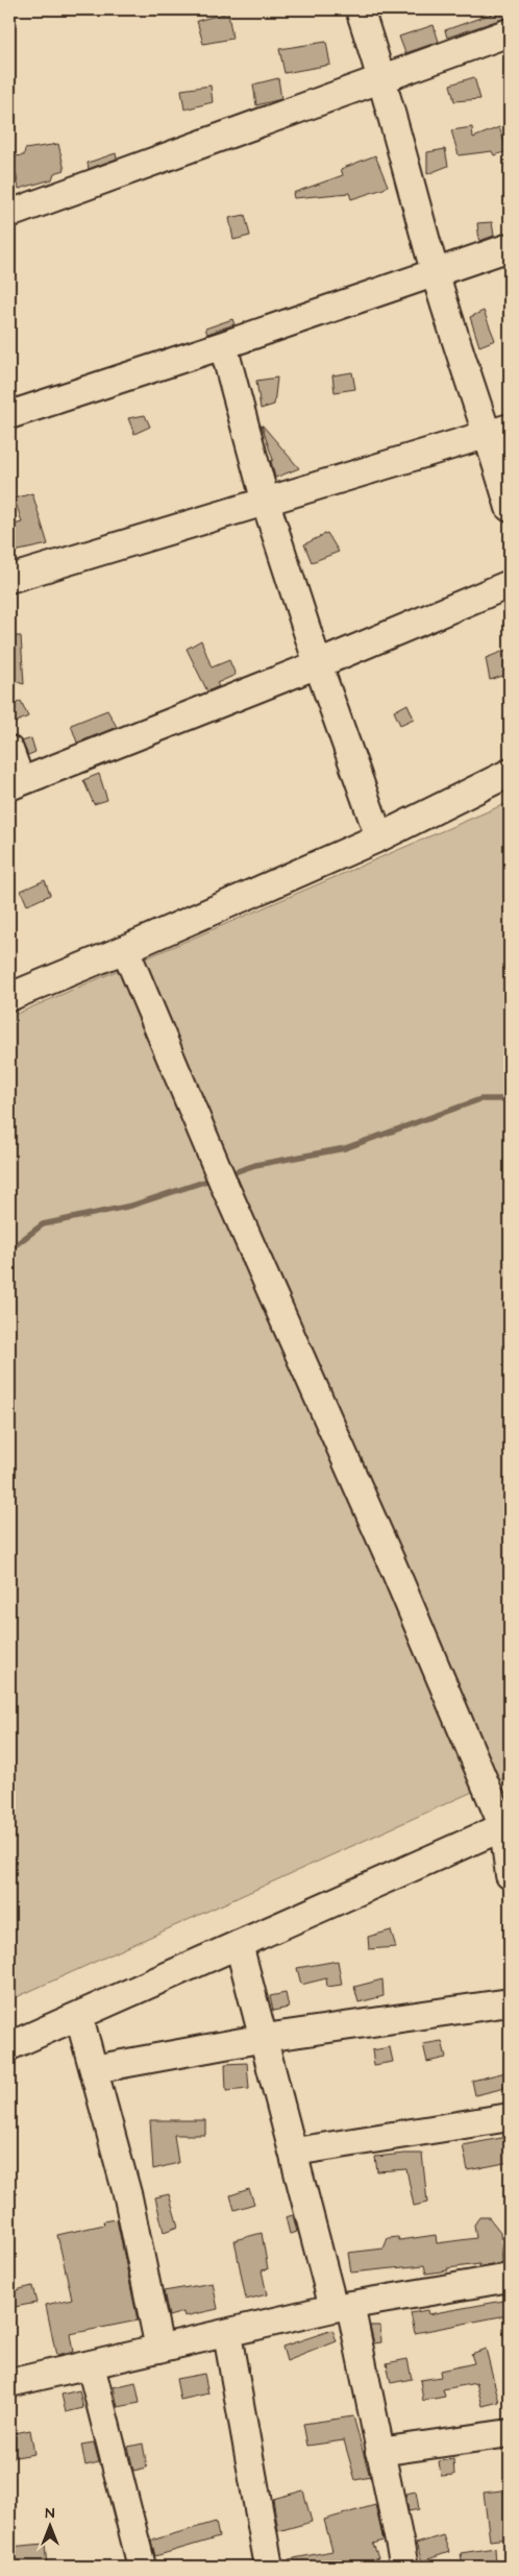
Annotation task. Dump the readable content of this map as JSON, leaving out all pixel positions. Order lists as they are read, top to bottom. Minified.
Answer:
{"north":"top"}
